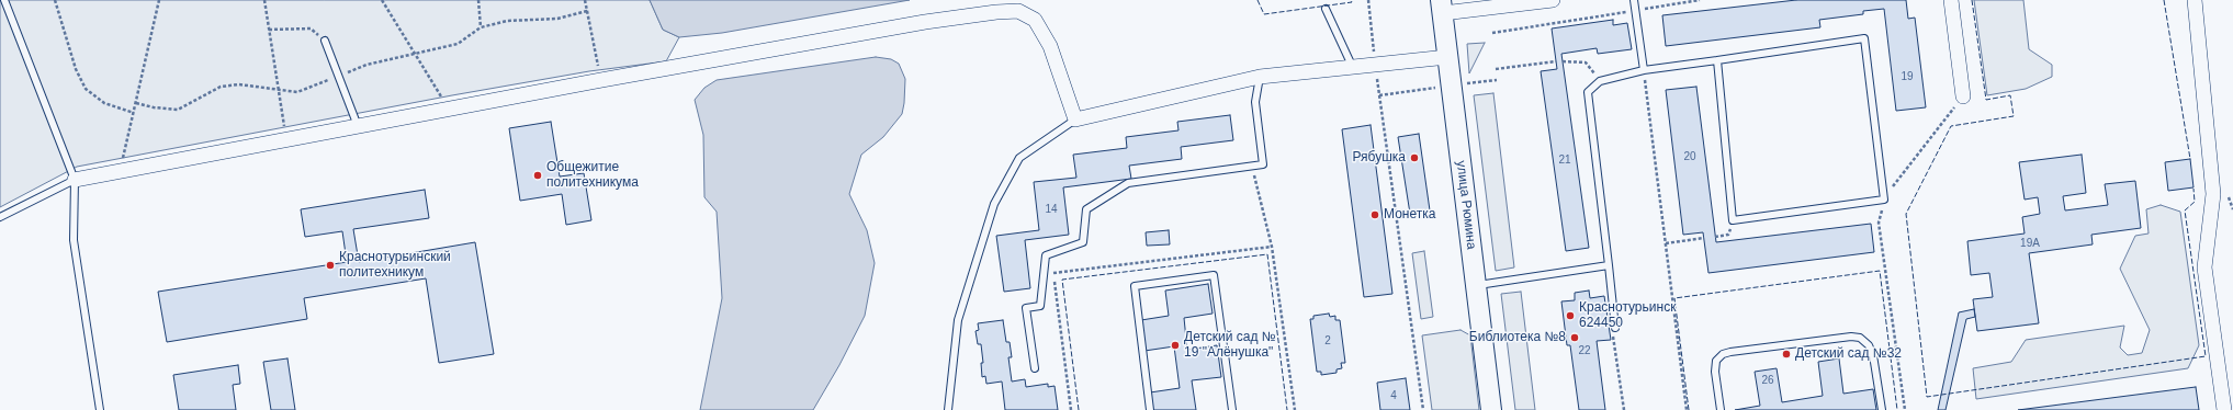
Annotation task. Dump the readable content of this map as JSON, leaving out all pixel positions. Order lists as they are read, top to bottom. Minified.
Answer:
{"streets":{"main road":["улица Рюмина"]},"places":["Рябушка","Общежитие политехникума","Монетка","Краснотурьинский политехникум","Краснотурьинск 624450","Библиотека №8","Детский сад № 19 \"Алёнушка\"","Детский сад №32"],"house_numbers":["19","20","21","14","19А","2","22","26","4"]}
